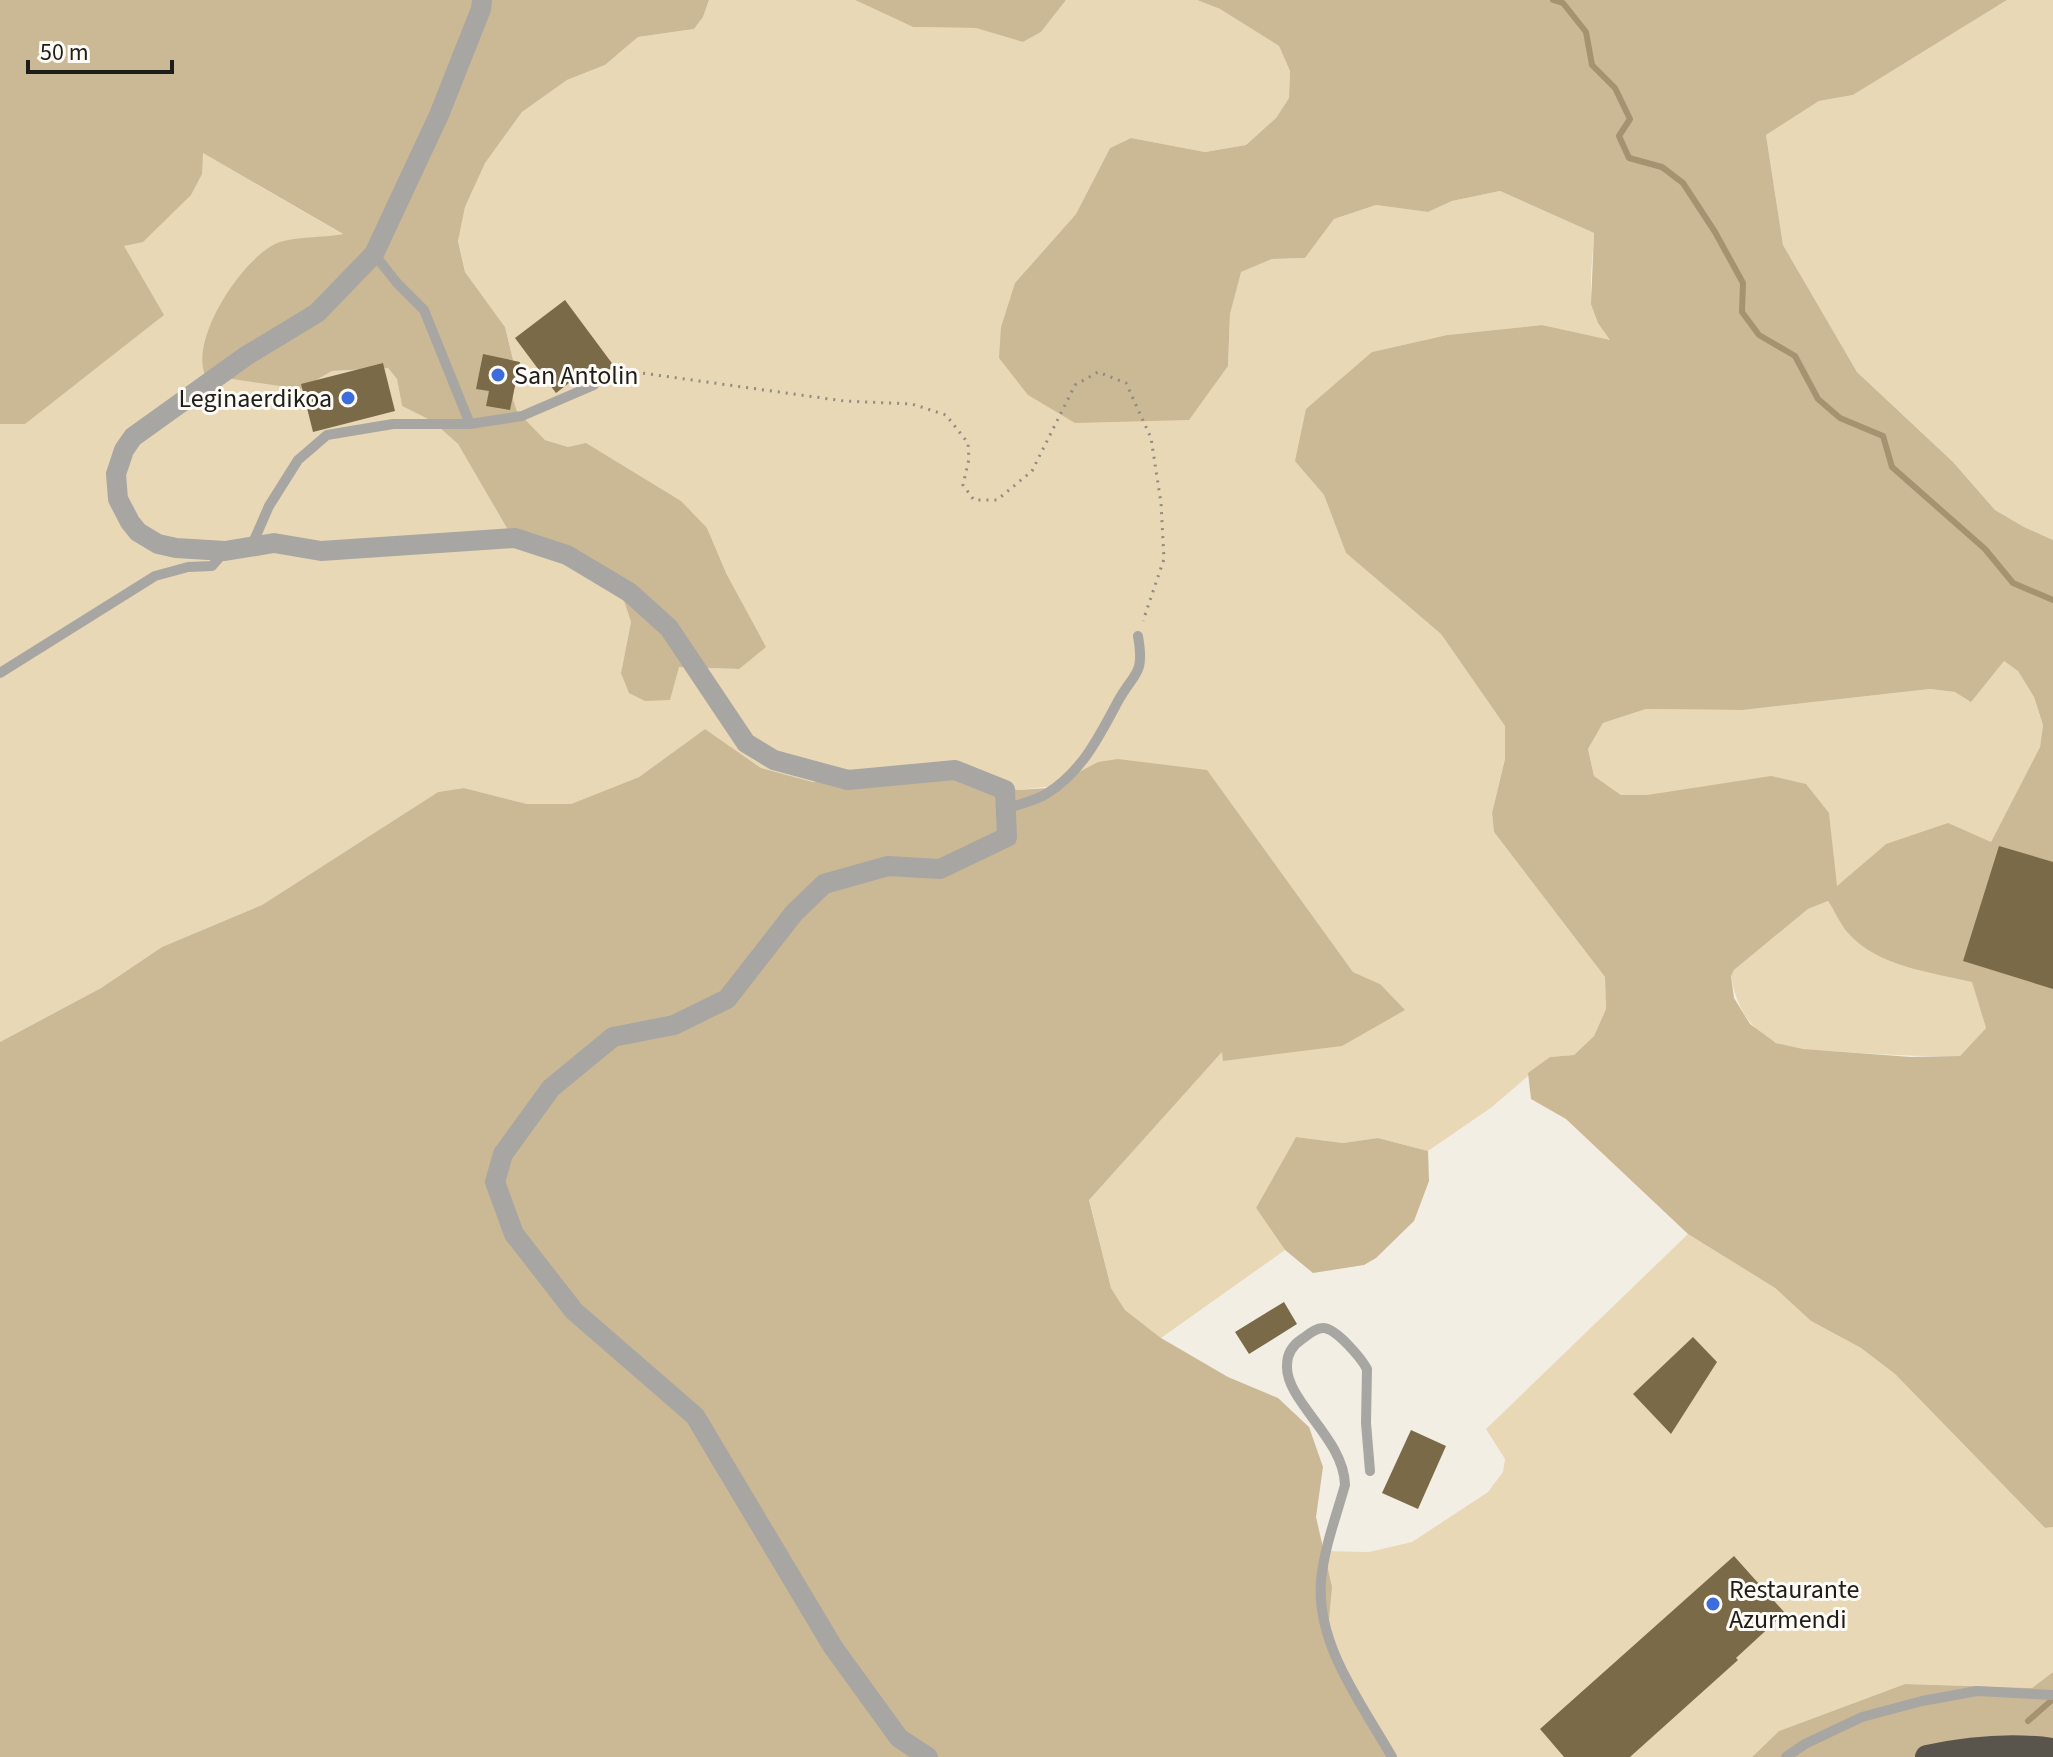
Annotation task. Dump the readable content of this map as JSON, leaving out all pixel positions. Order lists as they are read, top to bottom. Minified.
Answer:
{"places":["San Antolin","Leginaerdikoa","Restaurante Azurmendi"],"scale_bar":"50 m"}
